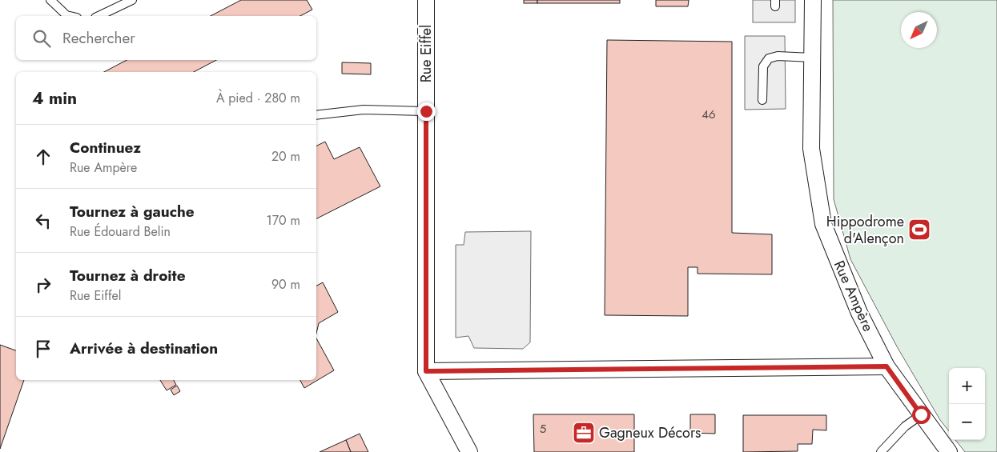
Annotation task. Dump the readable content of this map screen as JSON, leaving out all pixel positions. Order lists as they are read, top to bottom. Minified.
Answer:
{"streets":{"street":["Rue Eiffel","Rue Ampère"]},"places":{"sports":["Hippodrome d'Alençon"],"office":["Gagneux Décors"]},"house_numbers":["46","5"],"north":"bottom left","page":{"search":"Rechercher","heading":["4 min","À pied · 280 m"],"list":[["Continuez","Rue Ampère","20 m"],["Tournez à gauche","Rue Édouard Belin","170 m"],["Tournez à droite","Rue Eiffel","90 m"],"Arrivée à destination"],"map_buttons":["+","−"]}}
